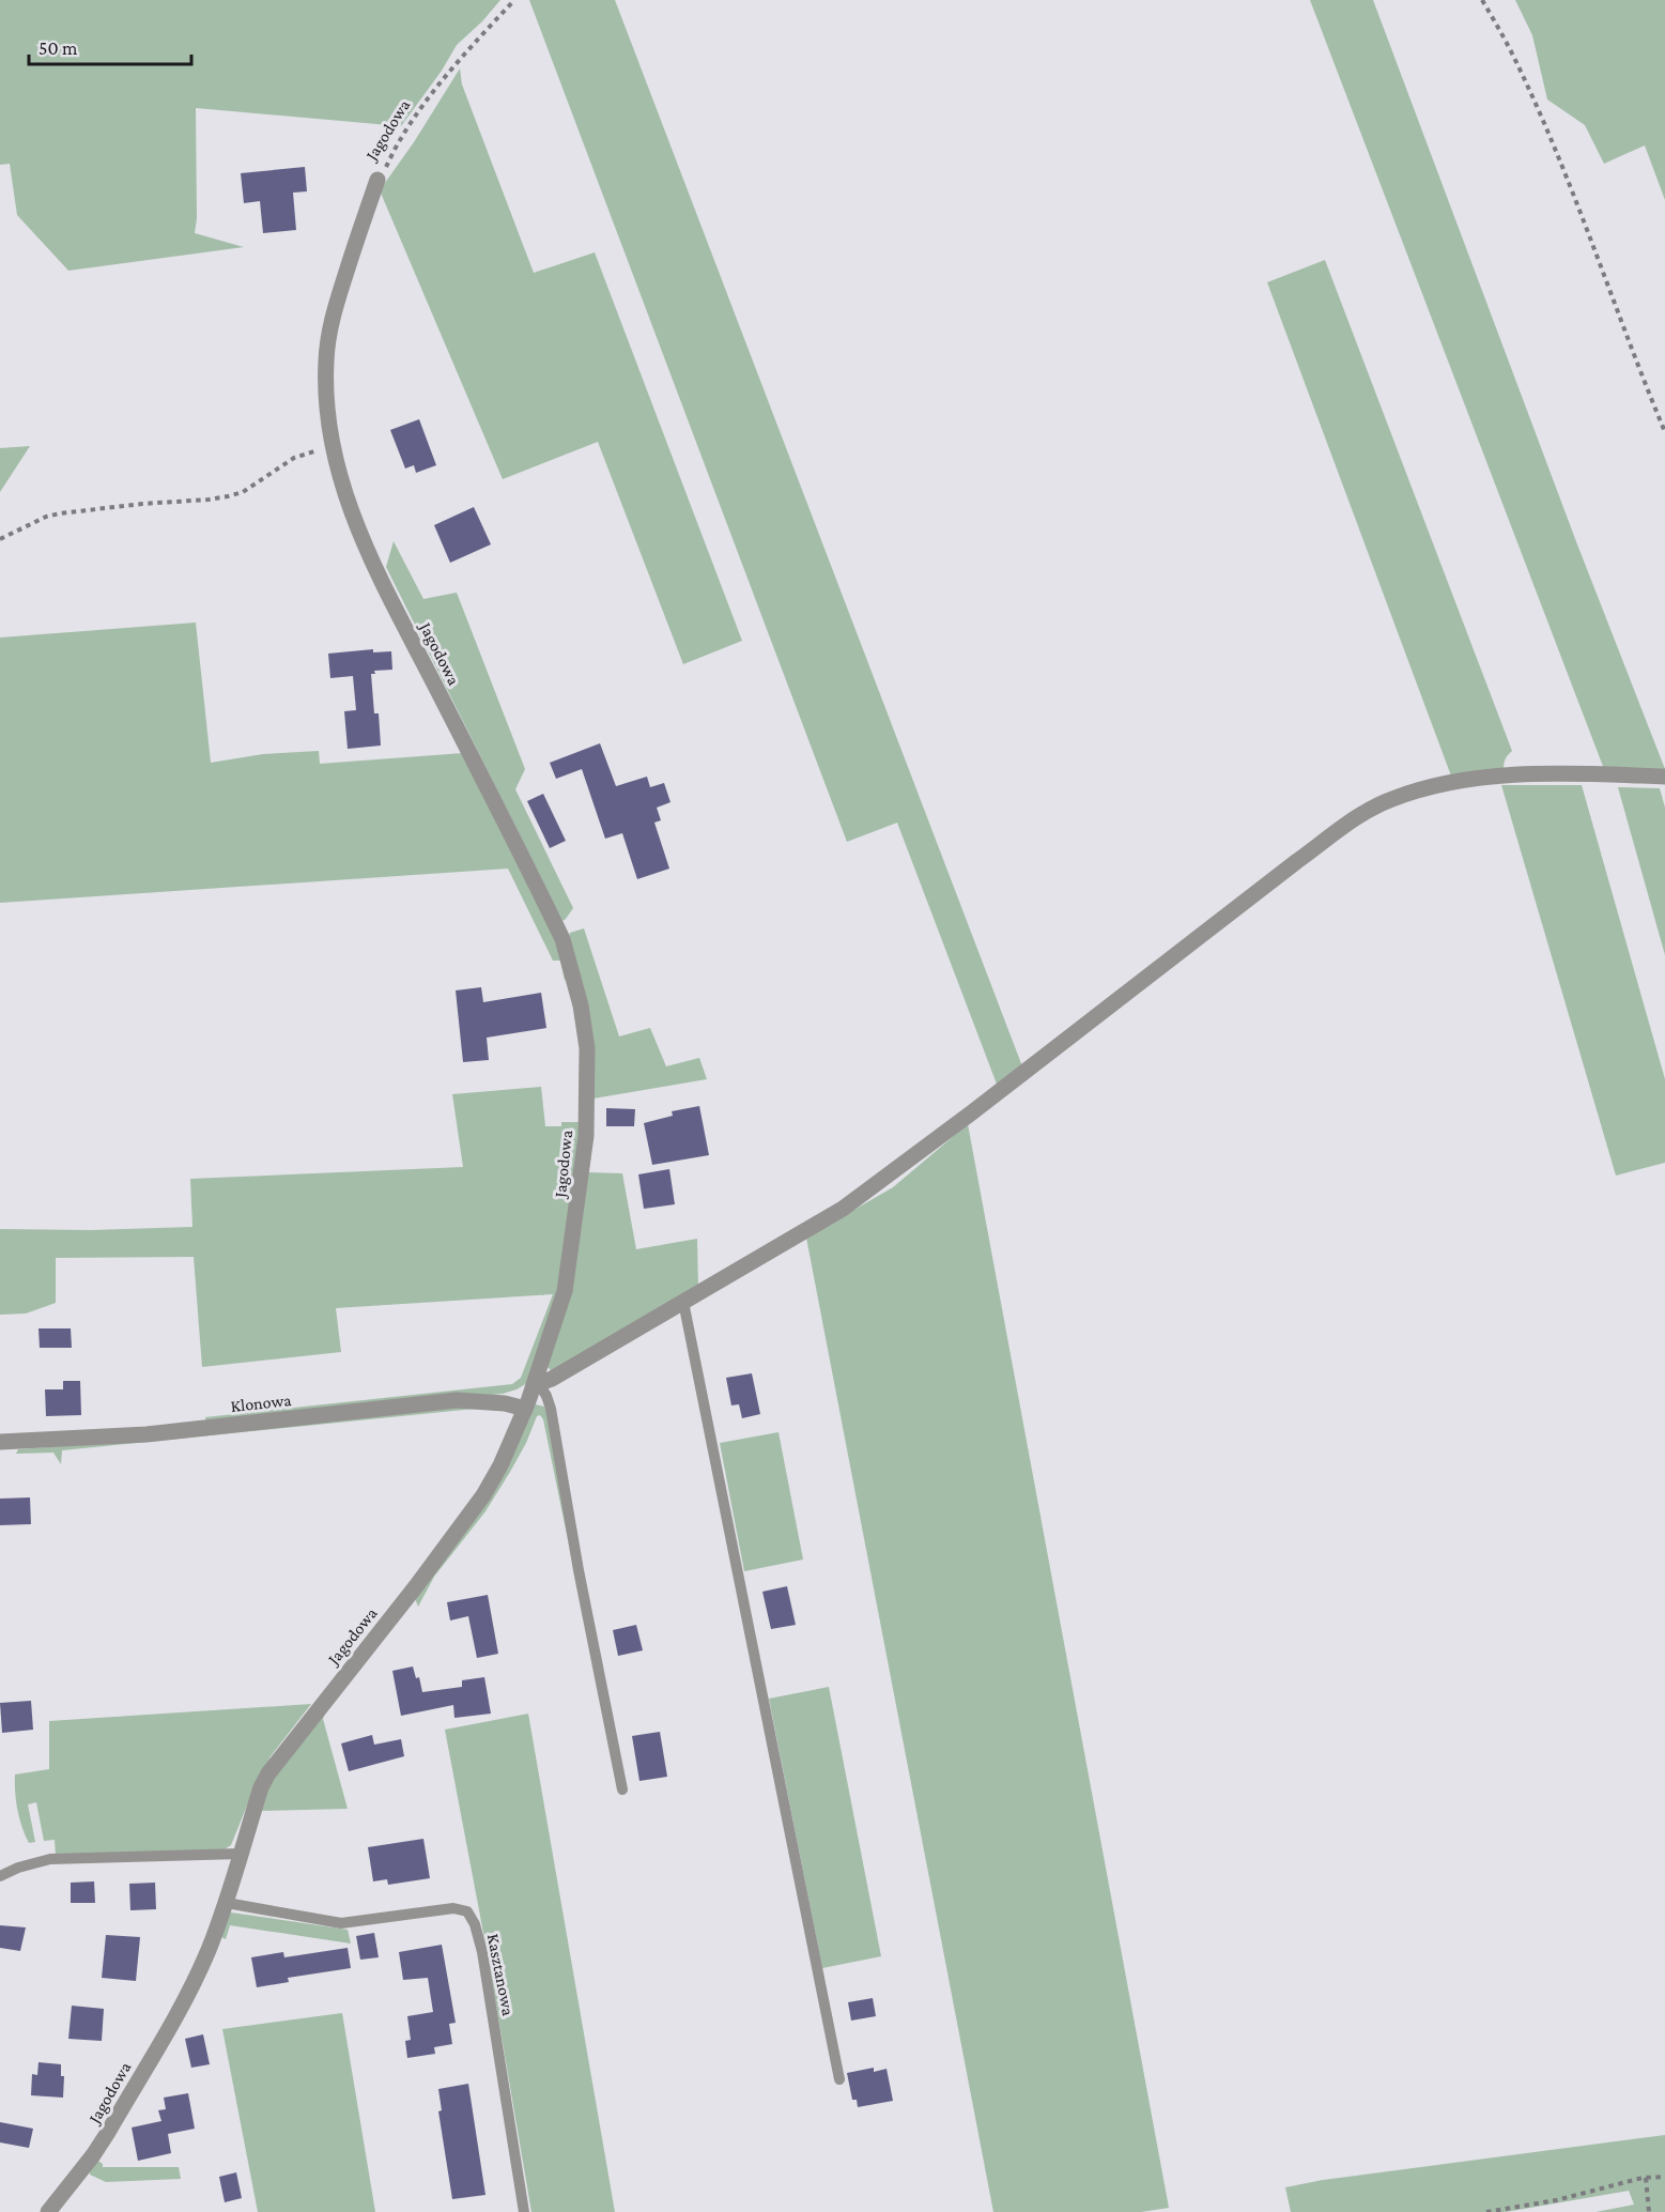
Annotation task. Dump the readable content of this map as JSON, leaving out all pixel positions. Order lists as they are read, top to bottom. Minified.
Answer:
{"streets":{"street":["Jagodowa","Klonowa"],"lane":["Kasztanowa"]},"crossings":[["Jagodowa","Klonowa"],["Jagodowa","Kasztanowa"]],"scale_bar":"50 m"}
